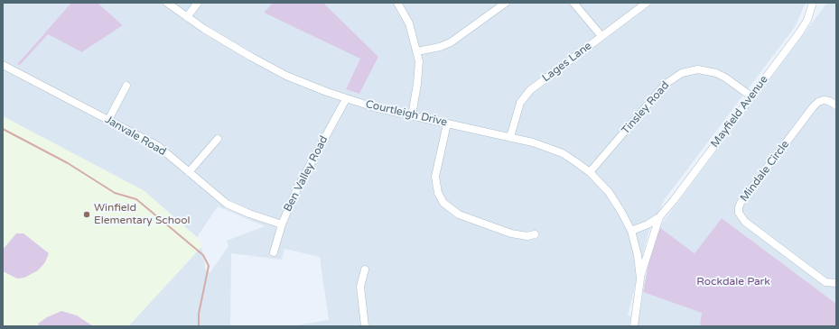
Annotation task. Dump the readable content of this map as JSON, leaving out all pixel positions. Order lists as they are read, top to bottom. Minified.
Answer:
{"streets":{"street":["Lages Lane","Tinsley Road","Mayfield Avenue","Courtleigh Drive","Janvale Road","Mindale Circle","Ben Valley Road"]},"crossings":[["Lages Lane","Courtleigh Drive"],["Tinsley Road","Mayfield Avenue"],["Tinsley Road","Courtleigh Drive"],["Mayfield Avenue","Courtleigh Drive"],["Courtleigh Drive","Ben Valley Road"],["Janvale Road","Ben Valley Road"]],"parks":["Rockdale Park"],"places":["Winfield Elementary School"]}
